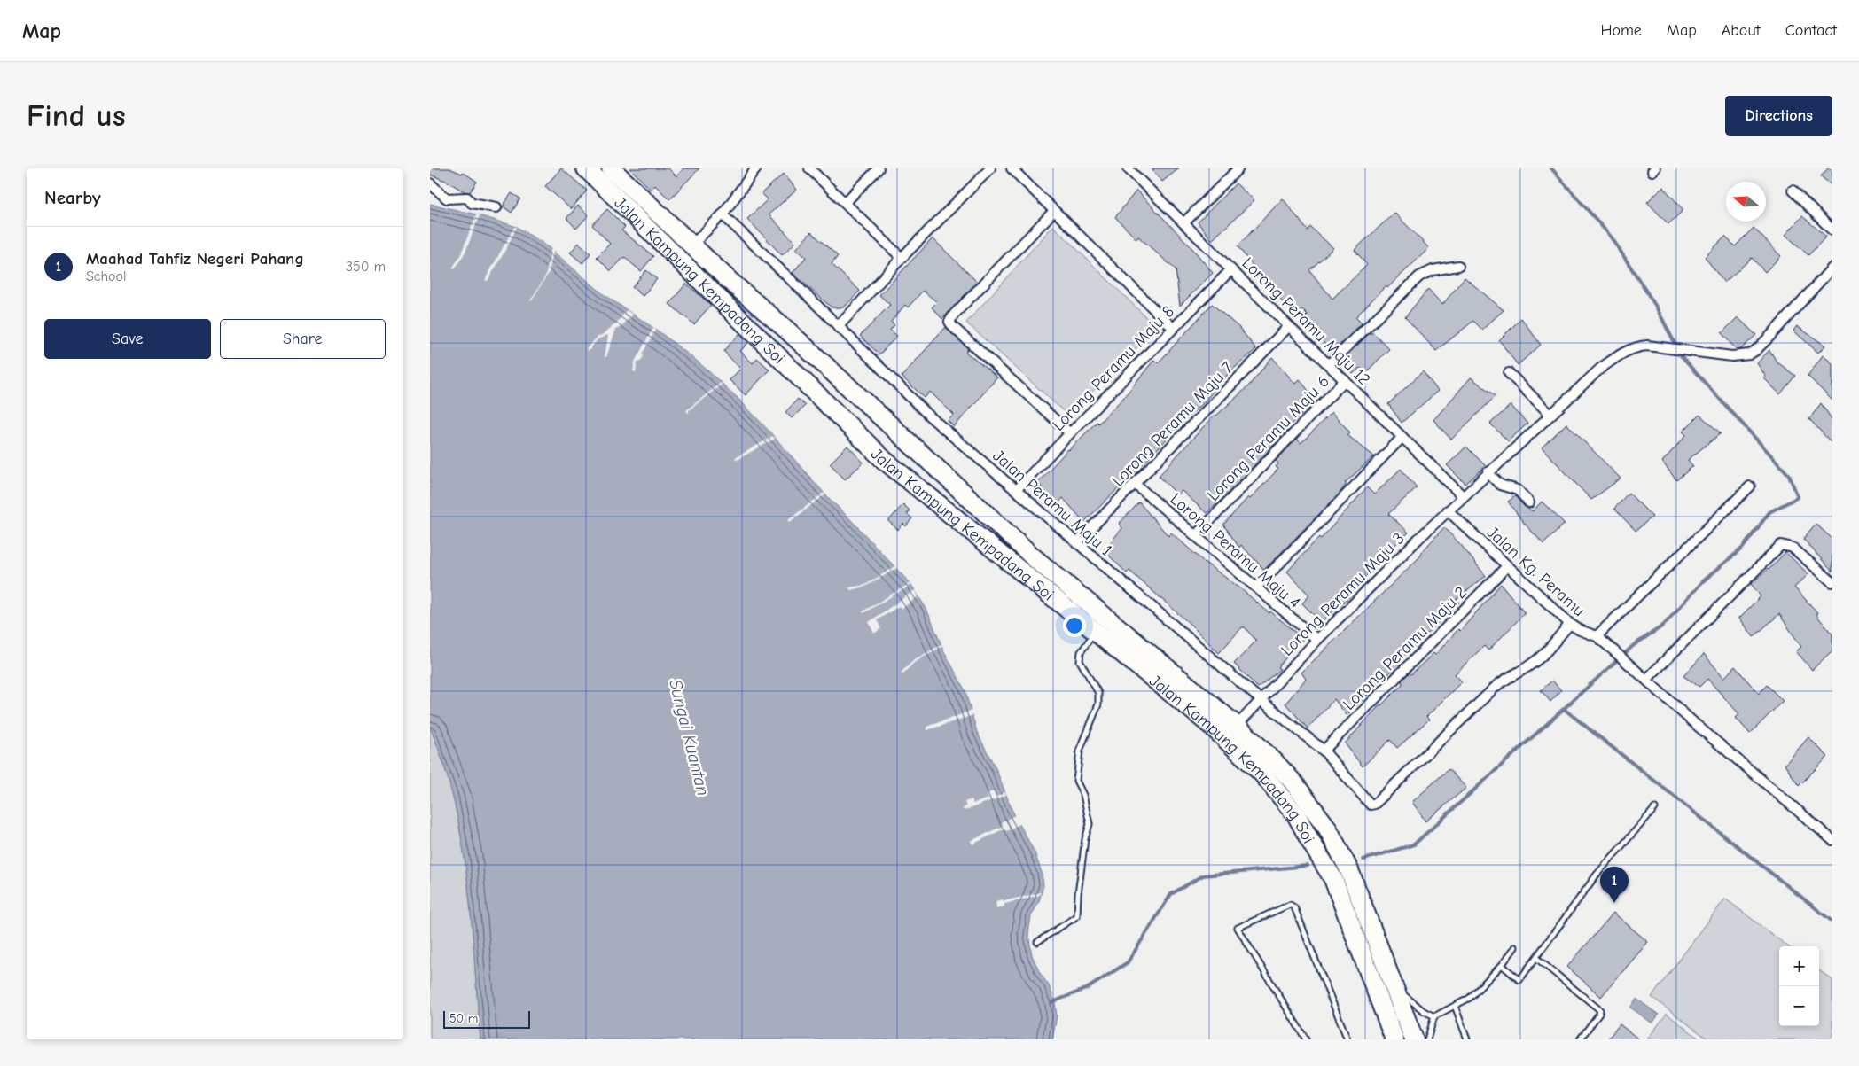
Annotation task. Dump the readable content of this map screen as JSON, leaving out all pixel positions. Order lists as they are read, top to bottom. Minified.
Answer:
{"streets":{"highway":["Jalan Kampung Kempadang Soi"],"street":["Lorong Peramu Maju 12","Lorong Peramu Maju 8","Lorong Peramu Maju 7","Lorong Peramu Maju 6","Jalan Peramu Maju 1","Lorong Peramu Maju 4","Jalan Kg. Peramu","Lorong Peramu Maju 3","Lorong Peramu Maju 2"]},"crossings":[["Jalan Kampung Kempadang Soi","Lorong Peramu Maju 3"],["Lorong Peramu Maju 12","Lorong Peramu Maju 8"],["Lorong Peramu Maju 12","Lorong Peramu Maju 7"],["Lorong Peramu Maju 12","Lorong Peramu Maju 6"],["Lorong Peramu Maju 12","Lorong Peramu Maju 3"],["Lorong Peramu Maju 8","Jalan Peramu Maju 1"],["Lorong Peramu Maju 7","Jalan Peramu Maju 1"],["Lorong Peramu Maju 7","Lorong Peramu Maju 4"],["Lorong Peramu Maju 6","Lorong Peramu Maju 4"],["Jalan Peramu Maju 1","Jalan Kg. Peramu"],["Jalan Peramu Maju 1","Lorong Peramu Maju 3"],["Jalan Peramu Maju 1","Lorong Peramu Maju 2"],["Lorong Peramu Maju 4","Lorong Peramu Maju 3"],["Jalan Kg. Peramu","Lorong Peramu Maju 3"],["Jalan Kg. Peramu","Lorong Peramu Maju 2"]],"water":["Sungai Kuantan"],"scale_bar":"50 m","north":"left","page":{"header":"Map","nav":["Home","Map","About","Contact"],"buttons":["Directions",["Save","Share"]],"title":"Find us","heading":"Nearby","list":[{"mark":"1","name":"Maahad Tahfiz Negeri Pahang","note":"School","value":"350 m"}],"pins":"1","map_buttons":["+","−"],"scale":"50 m"}}
